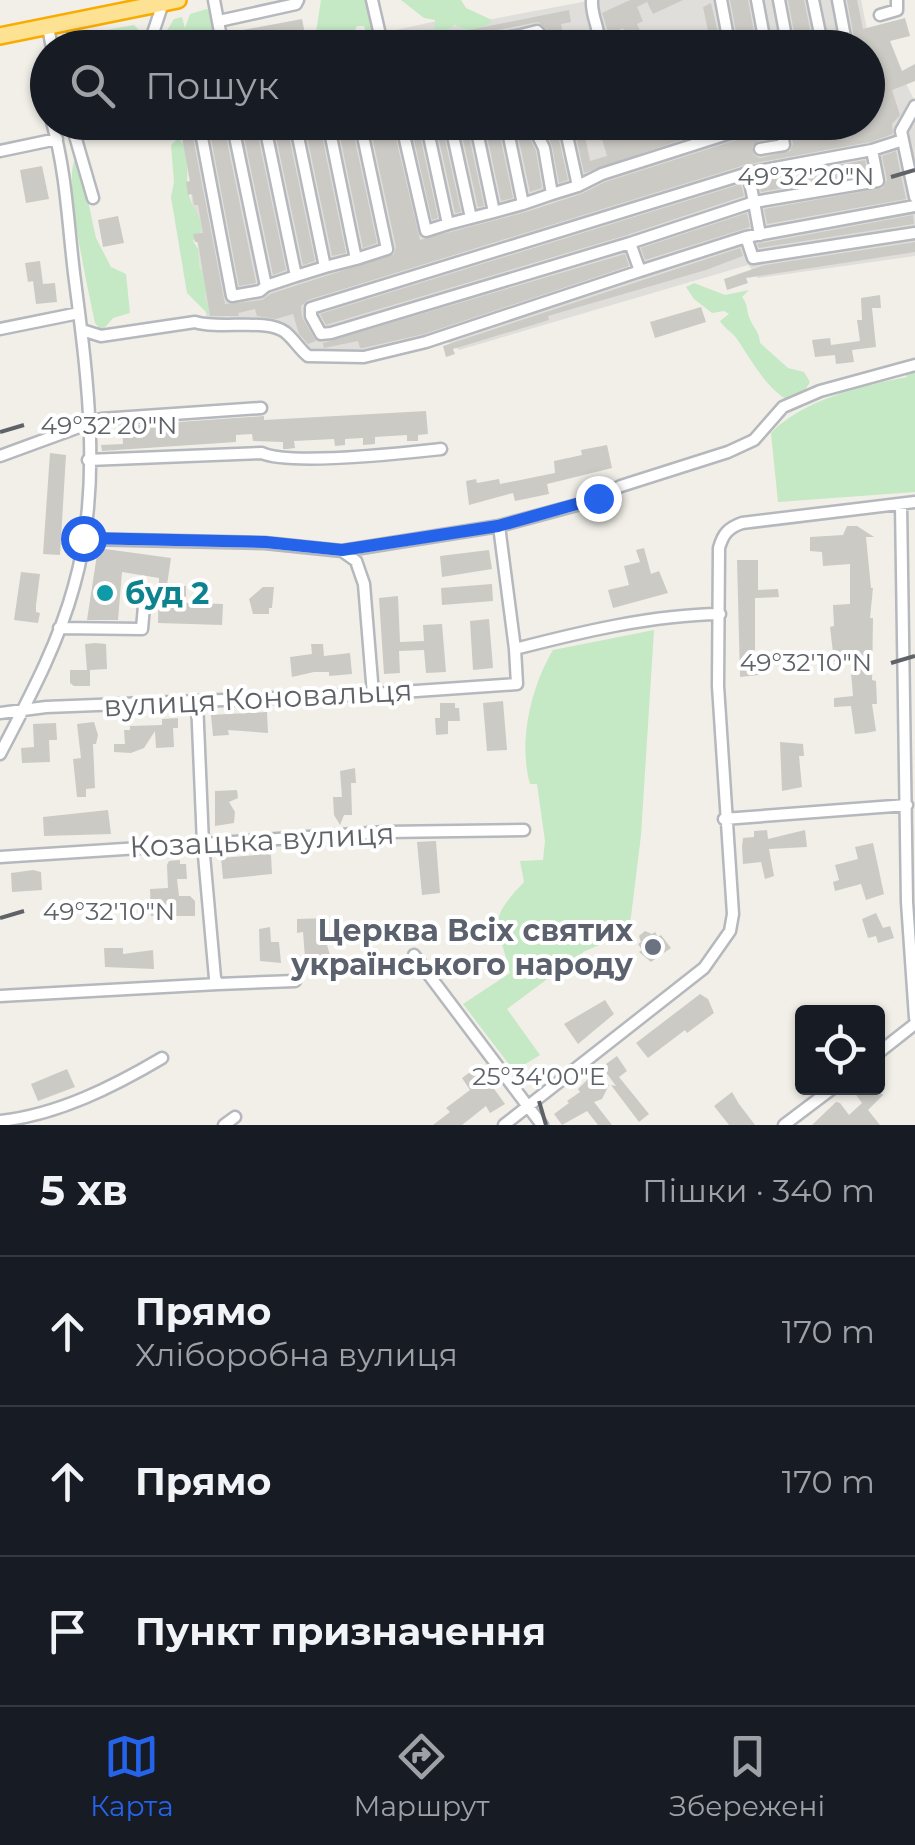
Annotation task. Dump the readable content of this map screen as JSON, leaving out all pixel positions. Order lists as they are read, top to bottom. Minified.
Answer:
{"streets":{"street":["вулиця Коновальця","Козацька вулиця"]},"places":["буд 2","Церква Всіх святих українського народу"],"page":{"search":"Пошук","heading":["5 хв","Пішки · 340 m"],"list":[["Прямо","Хліборобна вулиця","170 m"],["Прямо","170 m"],"Пункт призначення"],"nav":["Карта","Маршрут","Збережені"]},"coordinates":["49°32'20\"N","49°32'10\"N","25°34'00\"E"]}
